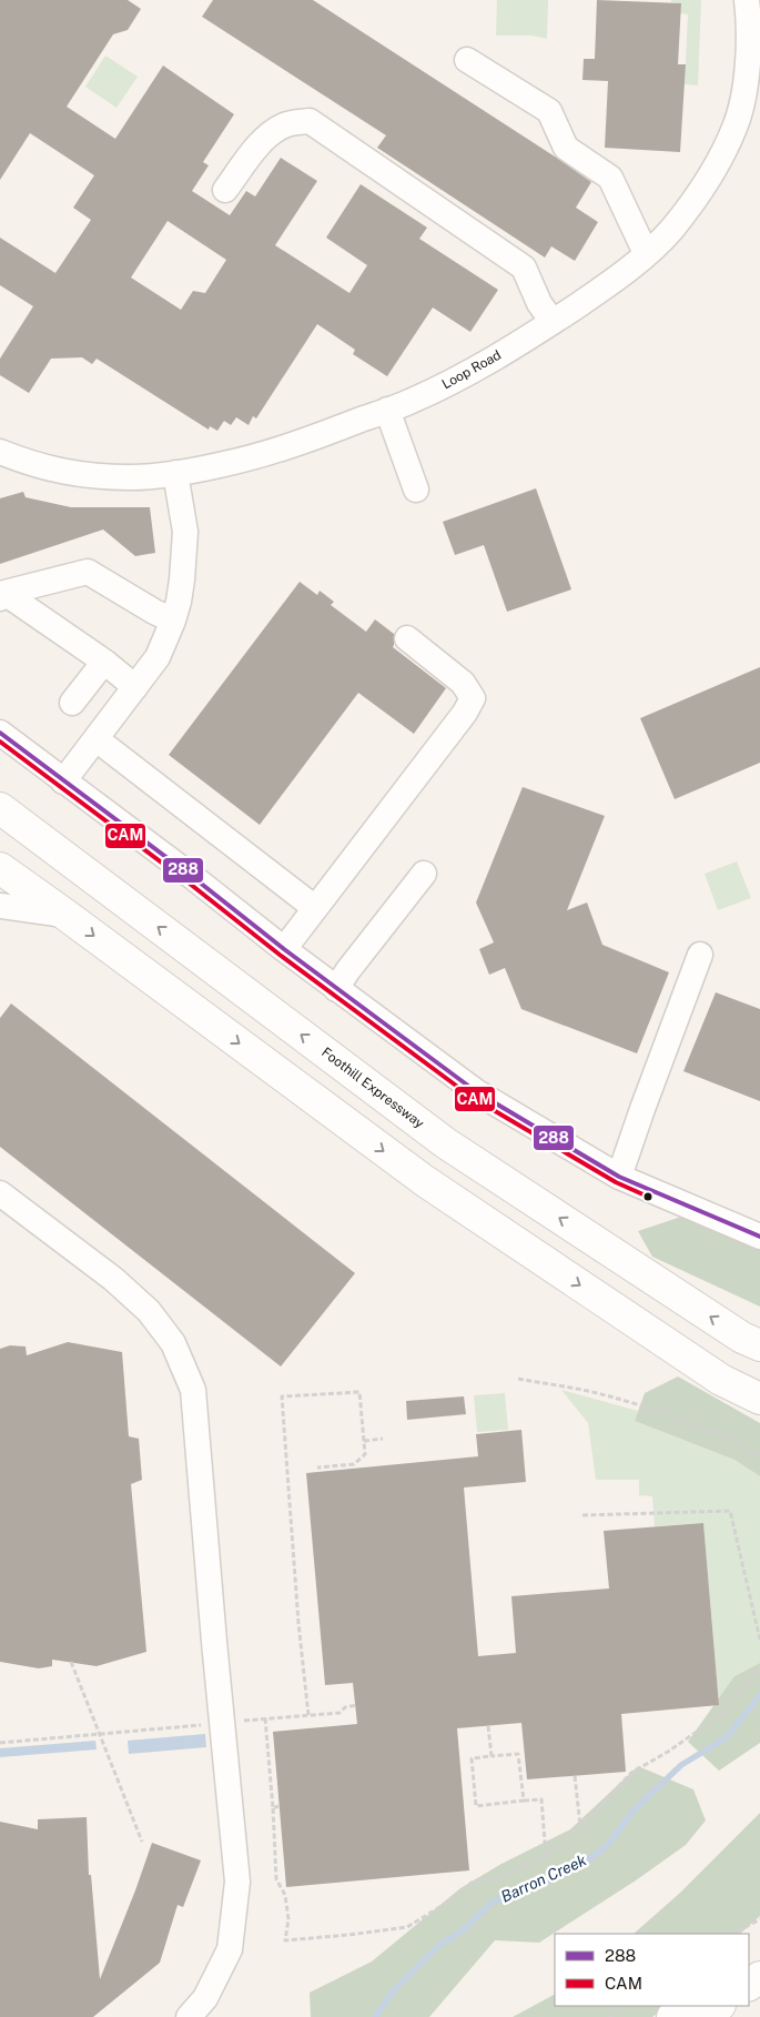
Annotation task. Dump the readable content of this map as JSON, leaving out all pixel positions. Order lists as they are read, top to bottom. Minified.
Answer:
{"streets":{"main road":["Foothill Expressway"],"street":["Loop Road"]},"water":["Barron Creek"],"lines":["transit line 288","transit line CAM"],"legend":["288","CAM"]}
